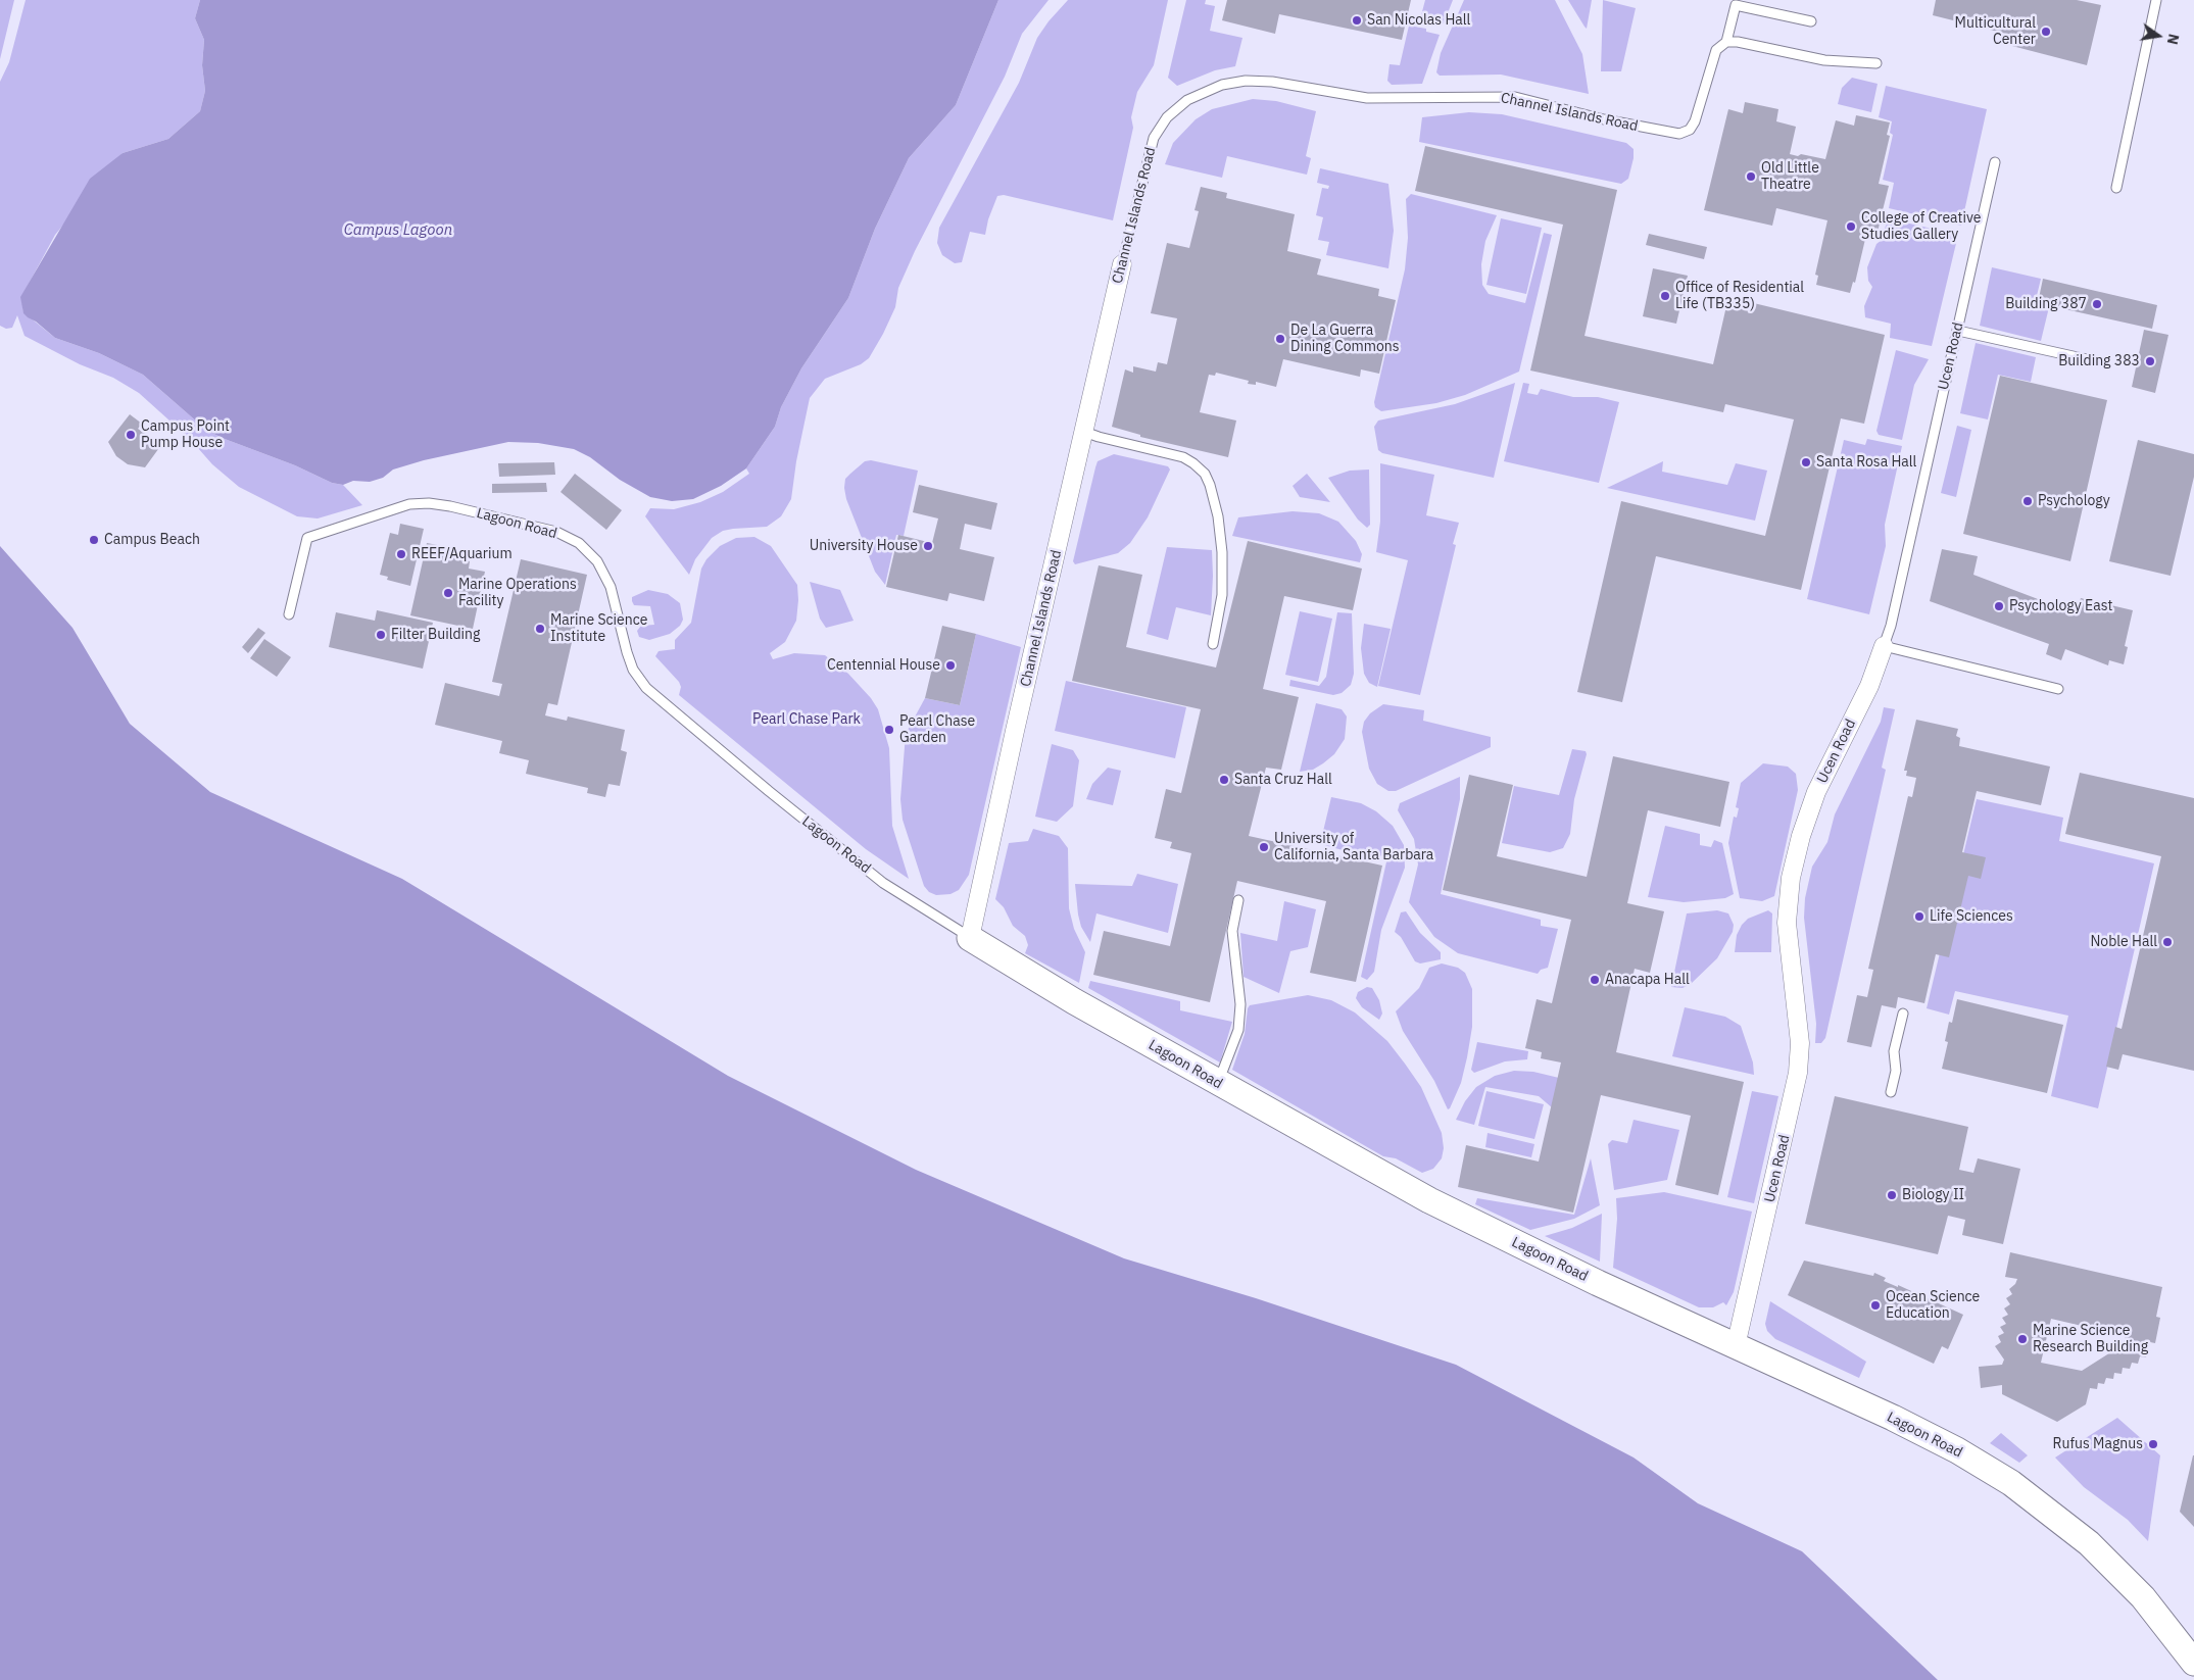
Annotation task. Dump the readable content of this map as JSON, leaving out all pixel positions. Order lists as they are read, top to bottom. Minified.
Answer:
{"streets":{"street":["Channel Islands Road","Ucen Road","Lagoon Road"]},"crossings":[["Channel Islands Road","Lagoon Road"],["Ucen Road","Lagoon Road"]],"water":["Campus Lagoon"],"parks":["Pearl Chase Park"],"places":["San Nicolas Hall","Multicultural Center","Old Little Theatre","College of Creative Studies Gallery","Office of Residential Life (TB335)","Building 387","De La Guerra Dining Commons","Building 383","Campus Point Pump House","Santa Rosa Hall","Psychology","Campus Beach","University House","REEF/Aquarium","Marine Operations Facility","Psychology East","Marine Science Institute","Filter Building","Centennial House","Pearl Chase Garden","Santa Cruz Hall","University of California, Santa Barbara","Life Sciences","Noble Hall","Anacapa Hall","Biology II","Ocean Science Education","Marine Science Research Building","Rufus Magnus"],"north":"right"}
